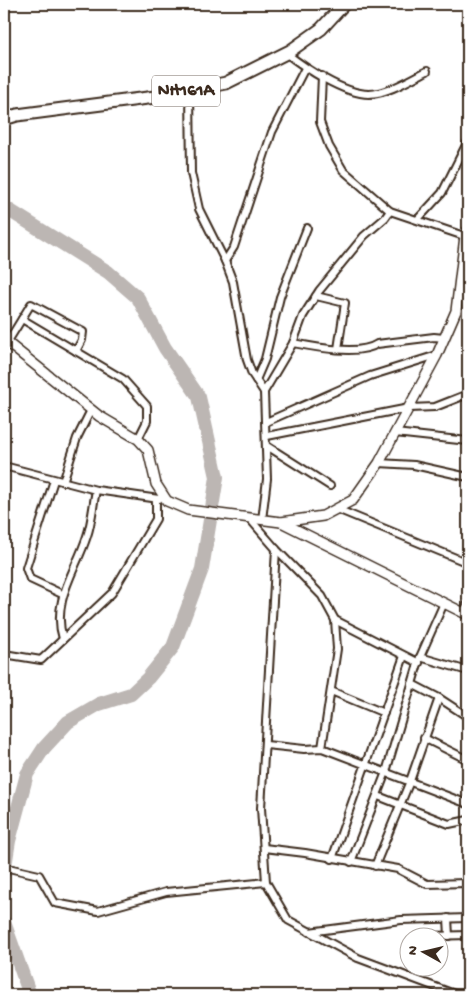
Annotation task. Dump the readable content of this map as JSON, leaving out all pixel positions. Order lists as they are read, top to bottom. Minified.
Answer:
{"streets":{"highway":["NH161A"]},"north":"left"}
